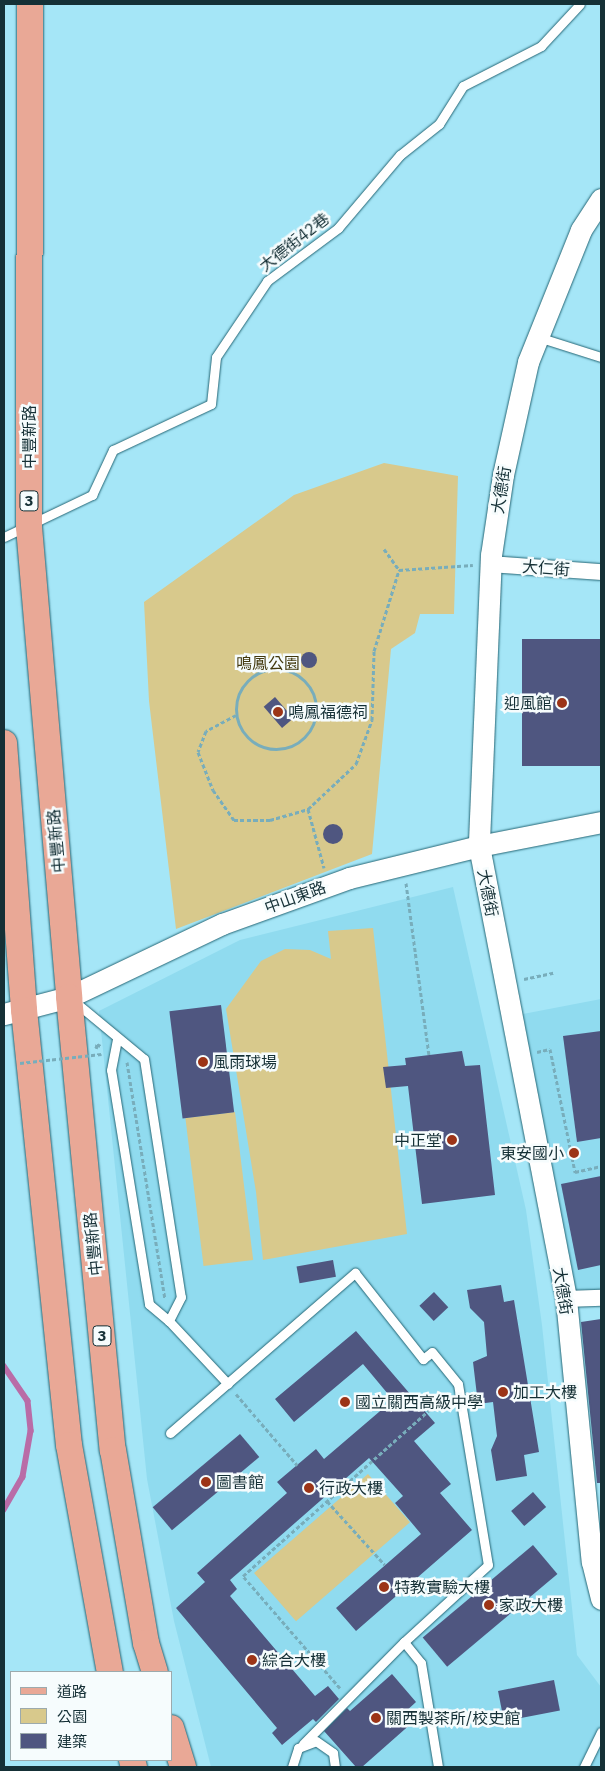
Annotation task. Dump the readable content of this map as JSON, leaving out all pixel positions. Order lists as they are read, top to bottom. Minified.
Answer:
{"streets":{"main road":["中豐新路","3"],"street":["大德街","大仁街","中山東路"],"lane":["大德街42巷"]},"crossings":[["大德街42巷","中豐新路"],["中豐新路","中山東路"],["大德街","大仁街"],["大德街","中山東路"]],"parks":["鳴鳳公園"],"places":["迎風館","鳴鳳福德祠","風雨球場","中正堂","東安國小","加工大樓","國立關西高級中學","圖書館","行政大樓","特教實驗大樓","家政大樓","綜合大樓","關西製茶所/校史館"],"legend":["道路","公園","建築"]}
